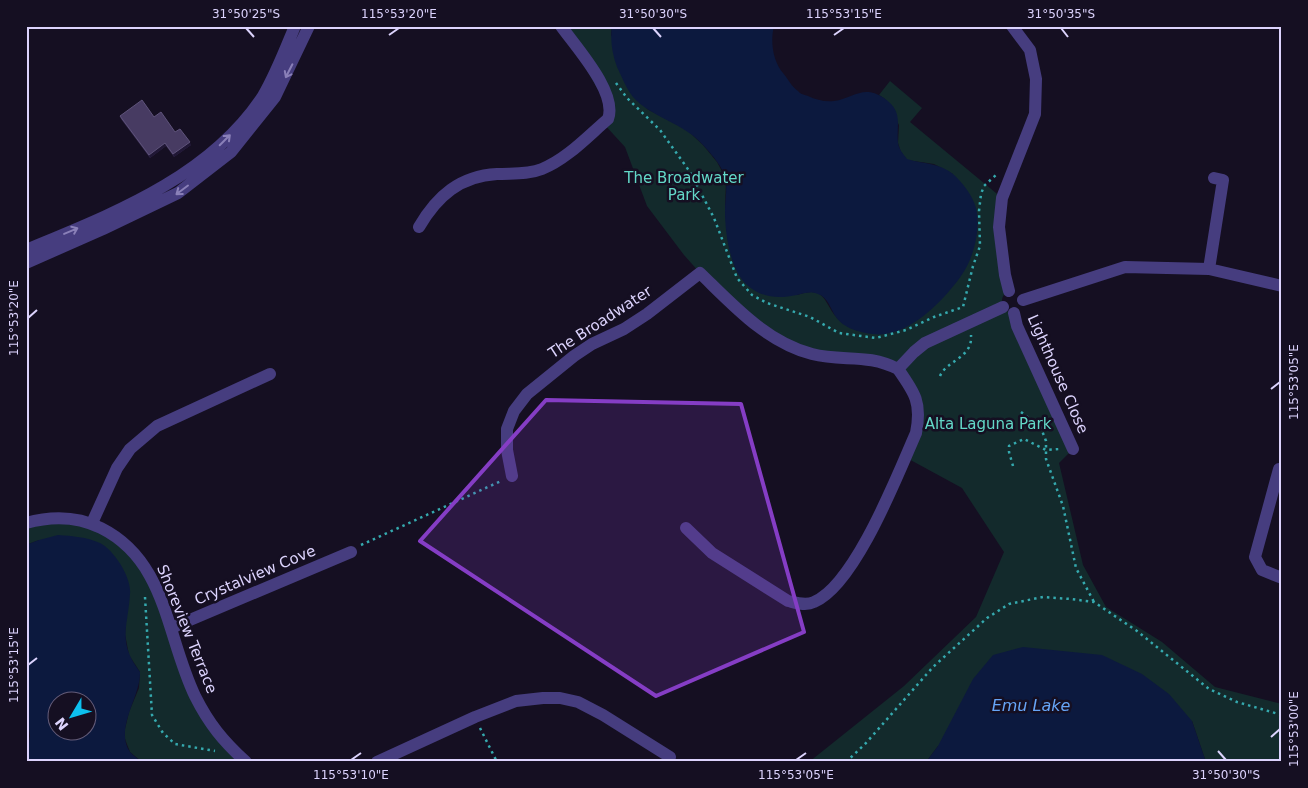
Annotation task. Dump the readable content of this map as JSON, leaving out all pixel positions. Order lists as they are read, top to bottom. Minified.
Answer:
{"streets":{"street":["The Broadwater","Lighthouse Close","Crystalview Cove","Shoreview Terrace"]},"crossings":[["Crystalview Cove","Shoreview Terrace"]],"water":["Emu Lake"],"parks":["The Broadwater Park","Alta Laguna Park"],"north":"bottom left","coordinates":["31°50'25\"S","115°53'20\"E","31°50'30\"S","115°53'15\"E","31°50'35\"S","115°53'05\"E","115°53'00\"E","115°53'10\"E"]}
